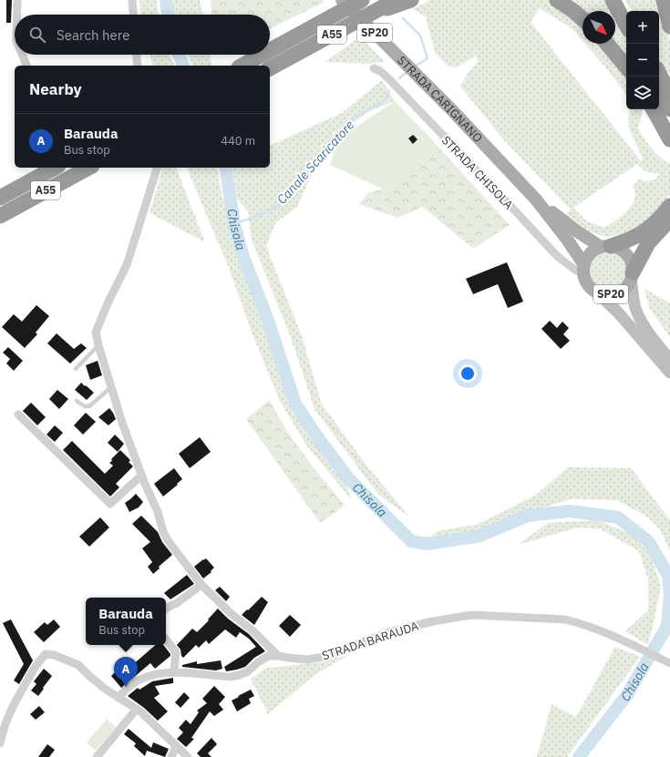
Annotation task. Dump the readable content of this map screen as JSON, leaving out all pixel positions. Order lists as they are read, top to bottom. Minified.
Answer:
{"streets":{"highway":["A55"],"main road":["SP20","STRADA CARIGNANO"],"street":["STRADA CHISOLA","STRADA BARAUDA"]},"crossings":[["SP20","STRADA CARIGNANO"],["SP20","STRADA CHISOLA"]],"water":["Canale Scaricatore","Chisola"],"north":"bottom right","page":{"map_buttons":["+","−"],"search":"Search here","heading":"Nearby","list":[{"mark":"A","name":"Barauda","note":"Bus stop","value":"440 m"}],"popup":["Barauda","Bus stop"],"pins":"A"}}
